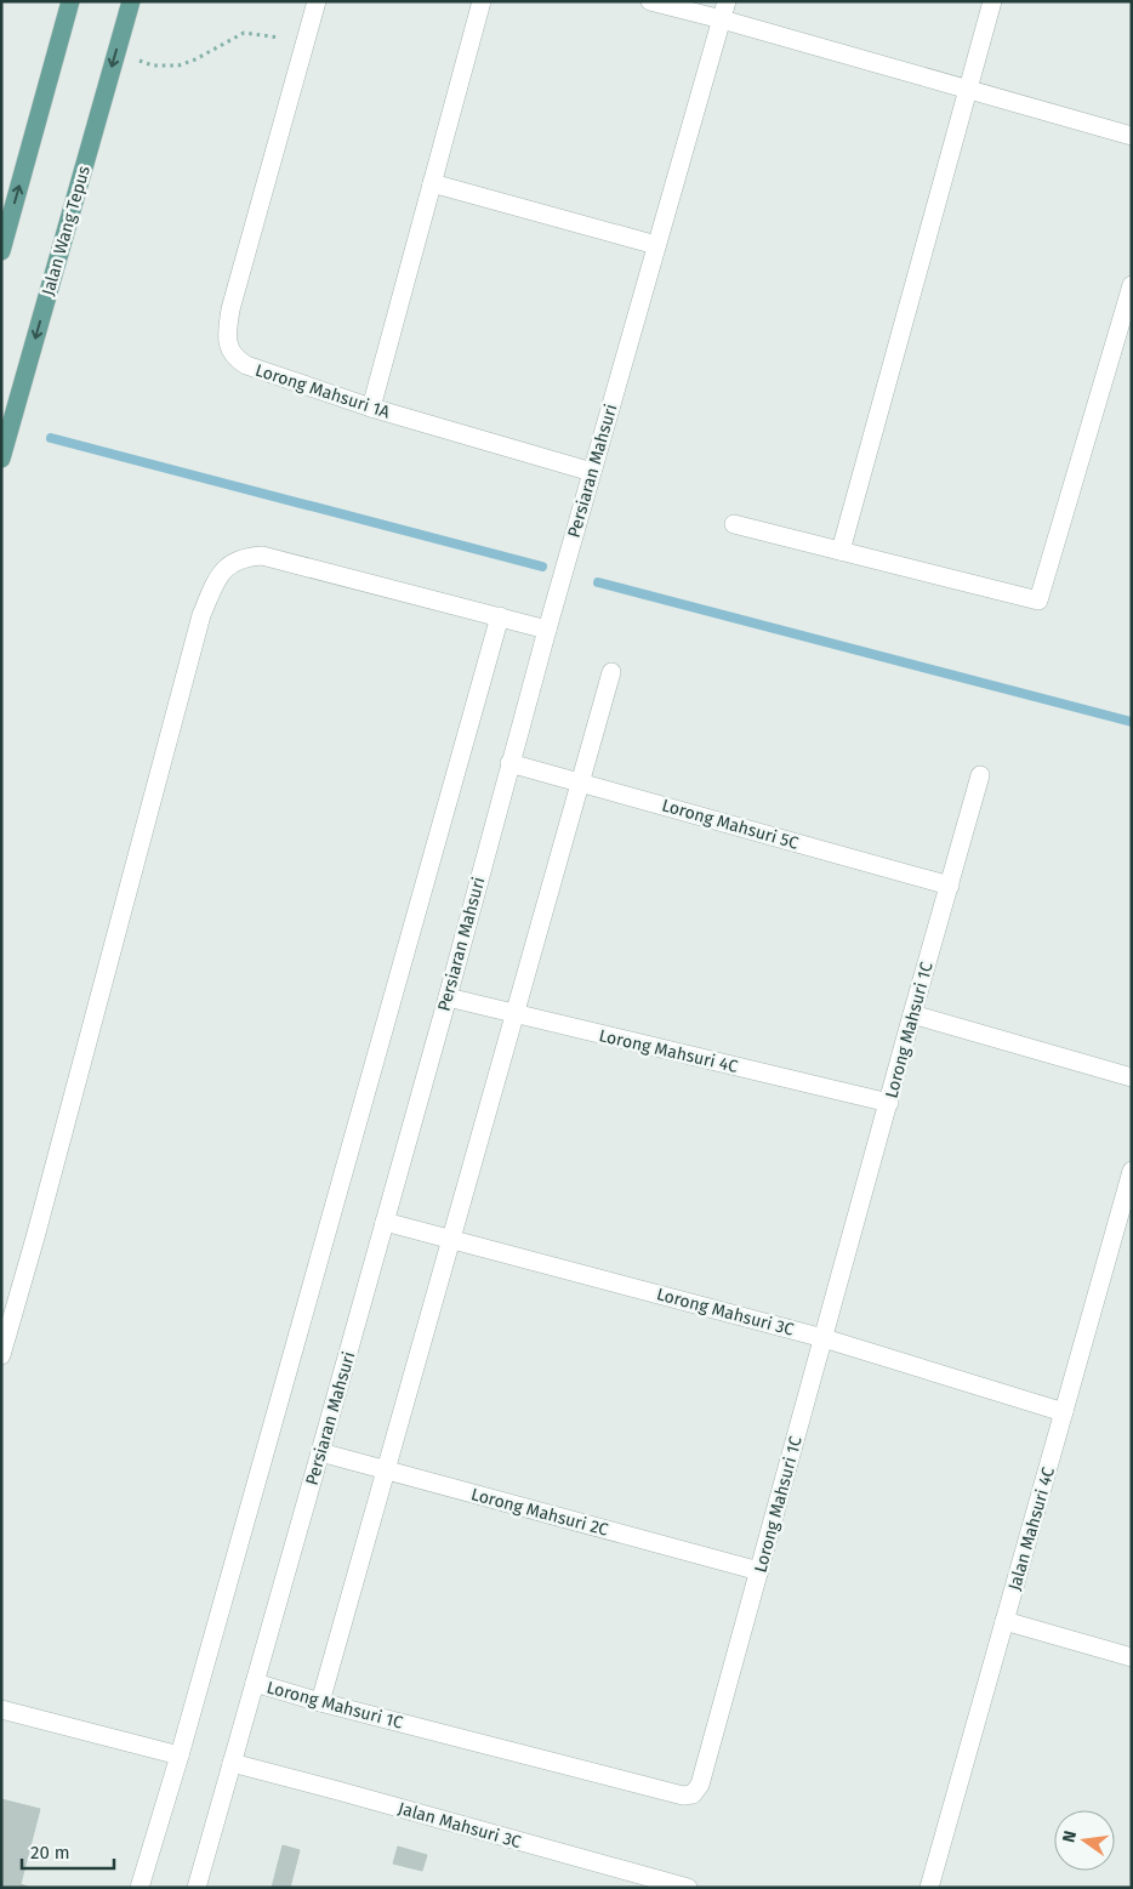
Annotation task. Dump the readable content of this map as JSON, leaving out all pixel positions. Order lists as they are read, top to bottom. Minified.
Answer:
{"streets":{"main road":["Jalan Wang Tepus"],"street":["Lorong Mahsuri 1A","Persiaran Mahsuri","Lorong Mahsuri 5C","Lorong Mahsuri 1C","Lorong Mahsuri 4C","Lorong Mahsuri 3C","Lorong Mahsuri 2C","Jalan Mahsuri 4C","Jalan Mahsuri 3C"]},"crossings":[["Lorong Mahsuri 1A","Persiaran Mahsuri"],["Persiaran Mahsuri","Lorong Mahsuri 5C"],["Persiaran Mahsuri","Lorong Mahsuri 1C"],["Persiaran Mahsuri","Lorong Mahsuri 4C"],["Persiaran Mahsuri","Lorong Mahsuri 3C"],["Persiaran Mahsuri","Lorong Mahsuri 2C"],["Persiaran Mahsuri","Jalan Mahsuri 3C"],["Lorong Mahsuri 5C","Lorong Mahsuri 1C"],["Lorong Mahsuri 1C","Lorong Mahsuri 4C"],["Lorong Mahsuri 1C","Lorong Mahsuri 3C"],["Lorong Mahsuri 1C","Lorong Mahsuri 2C"],["Lorong Mahsuri 3C","Jalan Mahsuri 4C"]],"scale_bar":"20 m","north":"left"}
